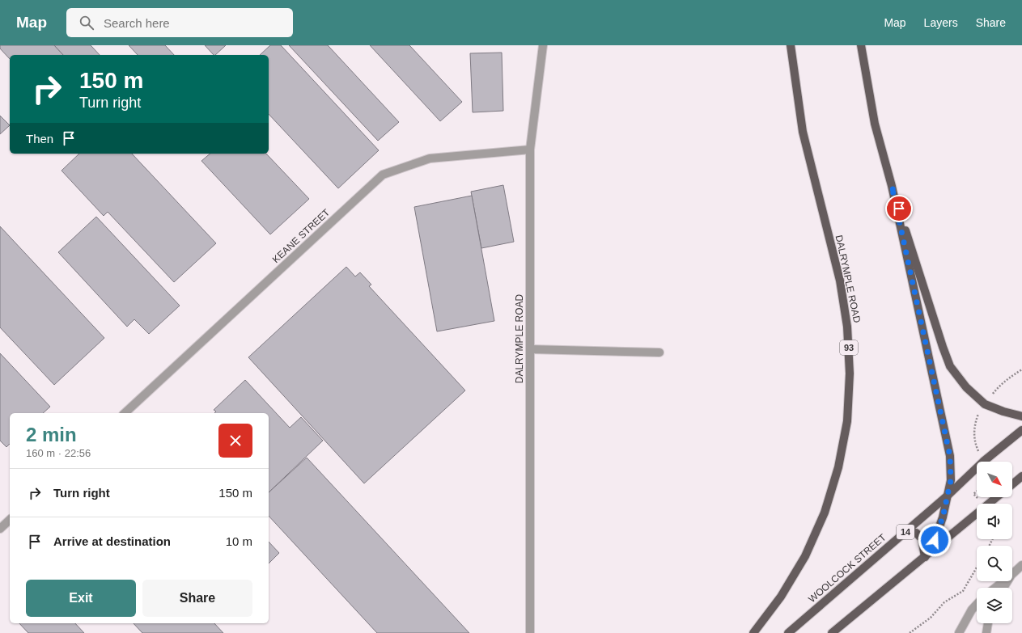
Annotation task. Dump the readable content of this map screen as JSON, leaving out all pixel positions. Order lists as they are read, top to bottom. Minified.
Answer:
{"streets":{"main road":["DALRYMPLE ROAD","93","14","WOOLCOCK STREET"],"street":["KEANE STREET"]},"crossings":[["KEANE STREET","DALRYMPLE ROAD"]],"north":"bottom right","page":{"header":"Map","search":"Search here","nav":["Map","Layers","Share"],"turn":["150 m","Turn right"],"then":"Then","heading":["2 min","160 m · 22:56"],"list":[{"name":"Turn right","value":"150 m"},{"name":"Arrive at destination","value":"10 m"}],"buttons":["Exit","Share"]}}
